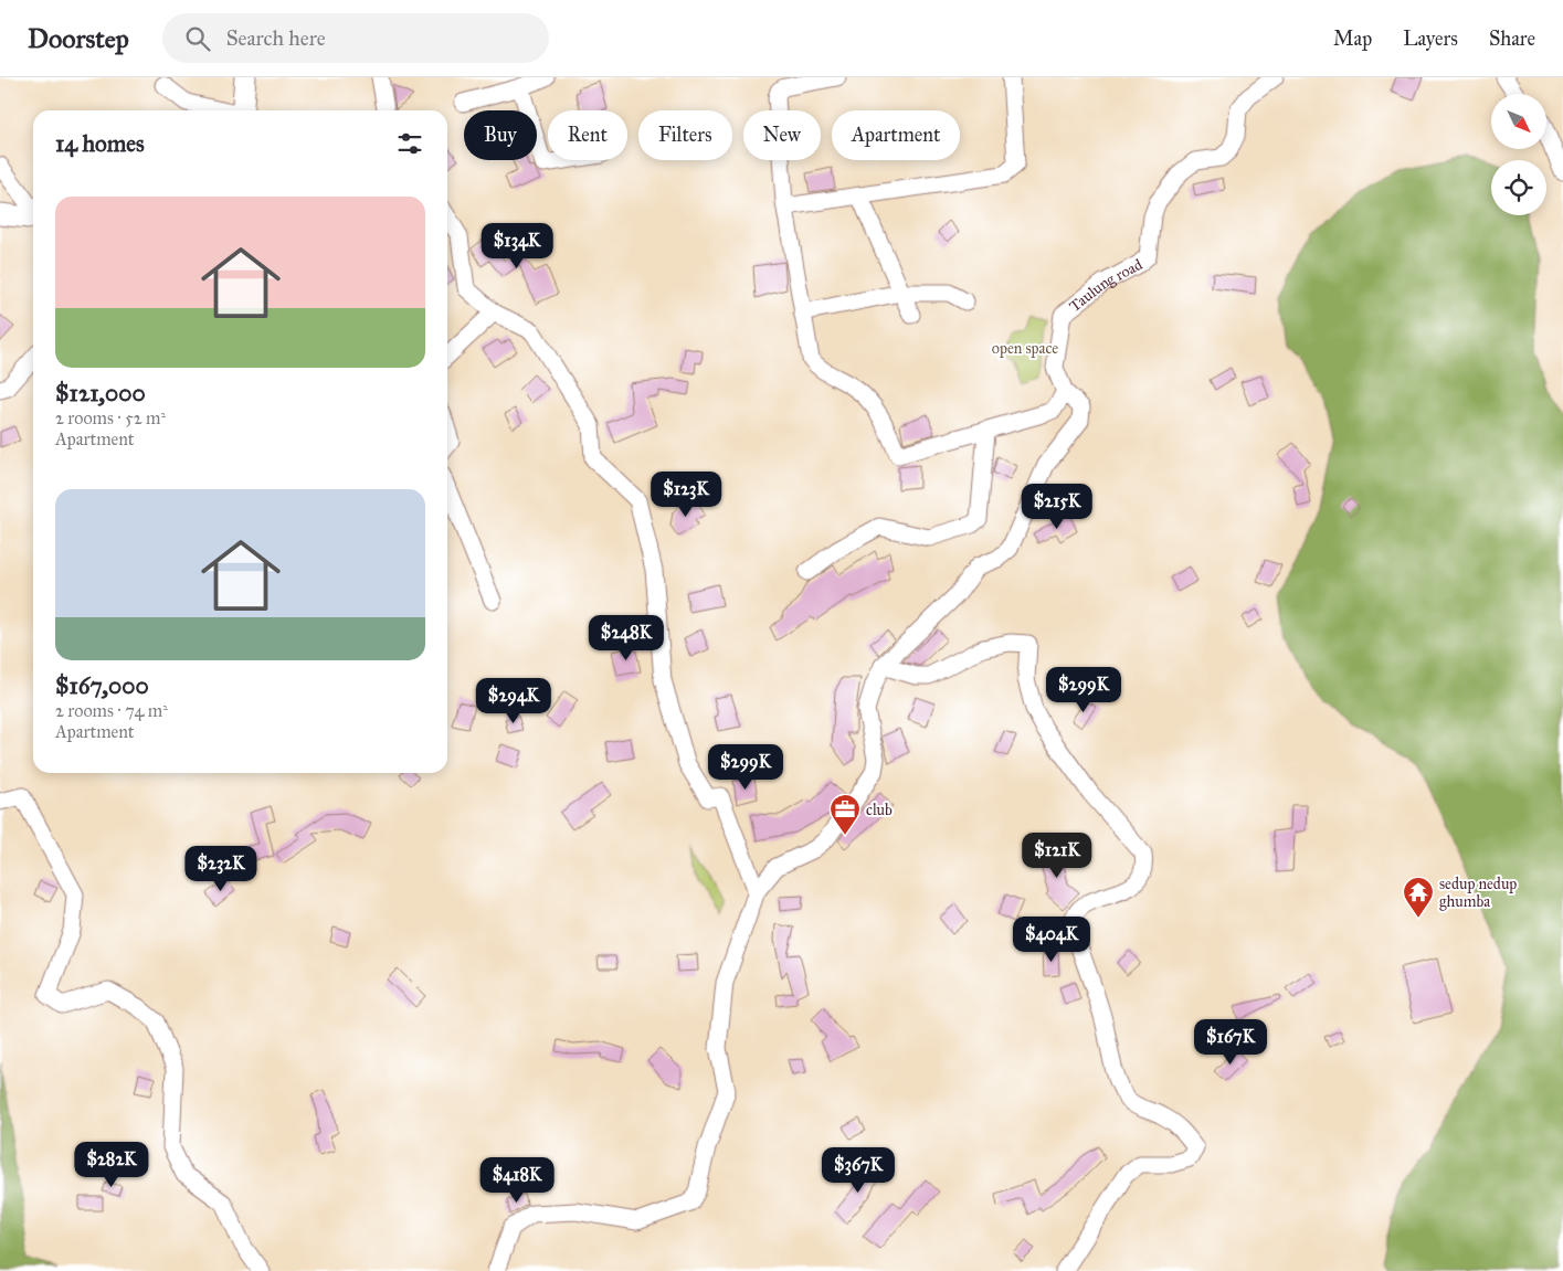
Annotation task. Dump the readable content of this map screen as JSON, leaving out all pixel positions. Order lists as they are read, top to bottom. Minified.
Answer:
{"streets":{"street":["Taulung road"]},"parks":["open space"],"places":{"office":["club"],"temple":["sedup nedup ghumba"]},"north":"bottom right","page":{"header":"Doorstep","search":"Search here","nav":["Map","Layers","Share"],"chip":["Buy","Rent","Filters","New","Apartment"],"heading":"14 homes","list":[{"name":"$121,000","note":"2 rooms · 52 m² · Apartment"},{"name":"$167,000","note":"2 rooms · 74 m² · Apartment"}],"price":["$134K","$123K","$215K","$248K","$299K","$294K","$299K","$121K","$232K","$404K","$167K","$282K","$367K","$418K"]}}
